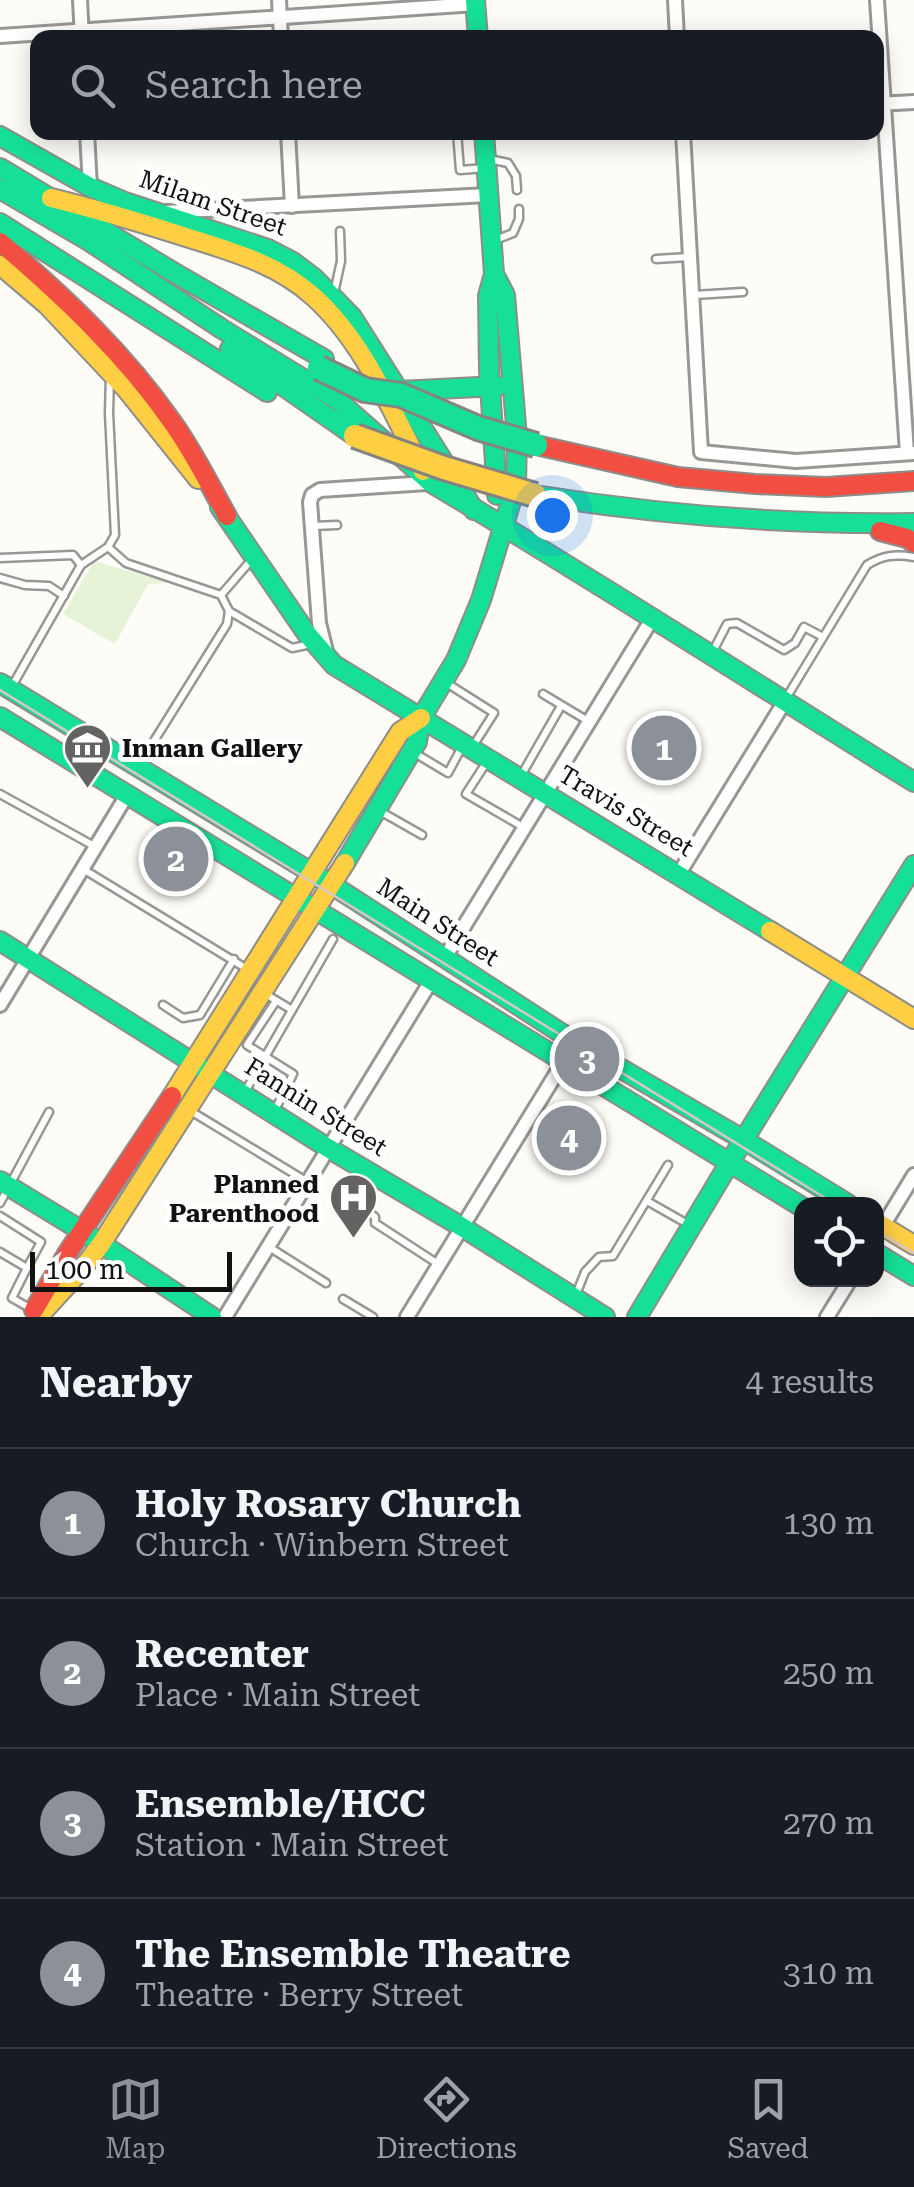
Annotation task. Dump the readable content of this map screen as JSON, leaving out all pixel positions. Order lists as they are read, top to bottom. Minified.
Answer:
{"streets":{"main road":["Milam Street","Travis Street","Main Street","Fannin Street"]},"places":{"museum":["Inman Gallery"],"hospital":["Planned Parenthood"]},"scale_bar":"100 m","page":{"search":"Search here","pins":["1","2","3","4"],"scale":"100 m","heading":["Nearby","4 results"],"list":[{"mark":"1","name":"Holy Rosary Church","note":"Church · Winbern Street","value":"130 m"},{"mark":"2","name":"Recenter","note":"Place · Main Street","value":"250 m"},{"mark":"3","name":"Ensemble/HCC","note":"Station · Main Street","value":"270 m"},{"mark":"4","name":"The Ensemble Theatre","note":"Theatre · Berry Street","value":"310 m"}],"nav":["Map","Directions","Saved"]}}
